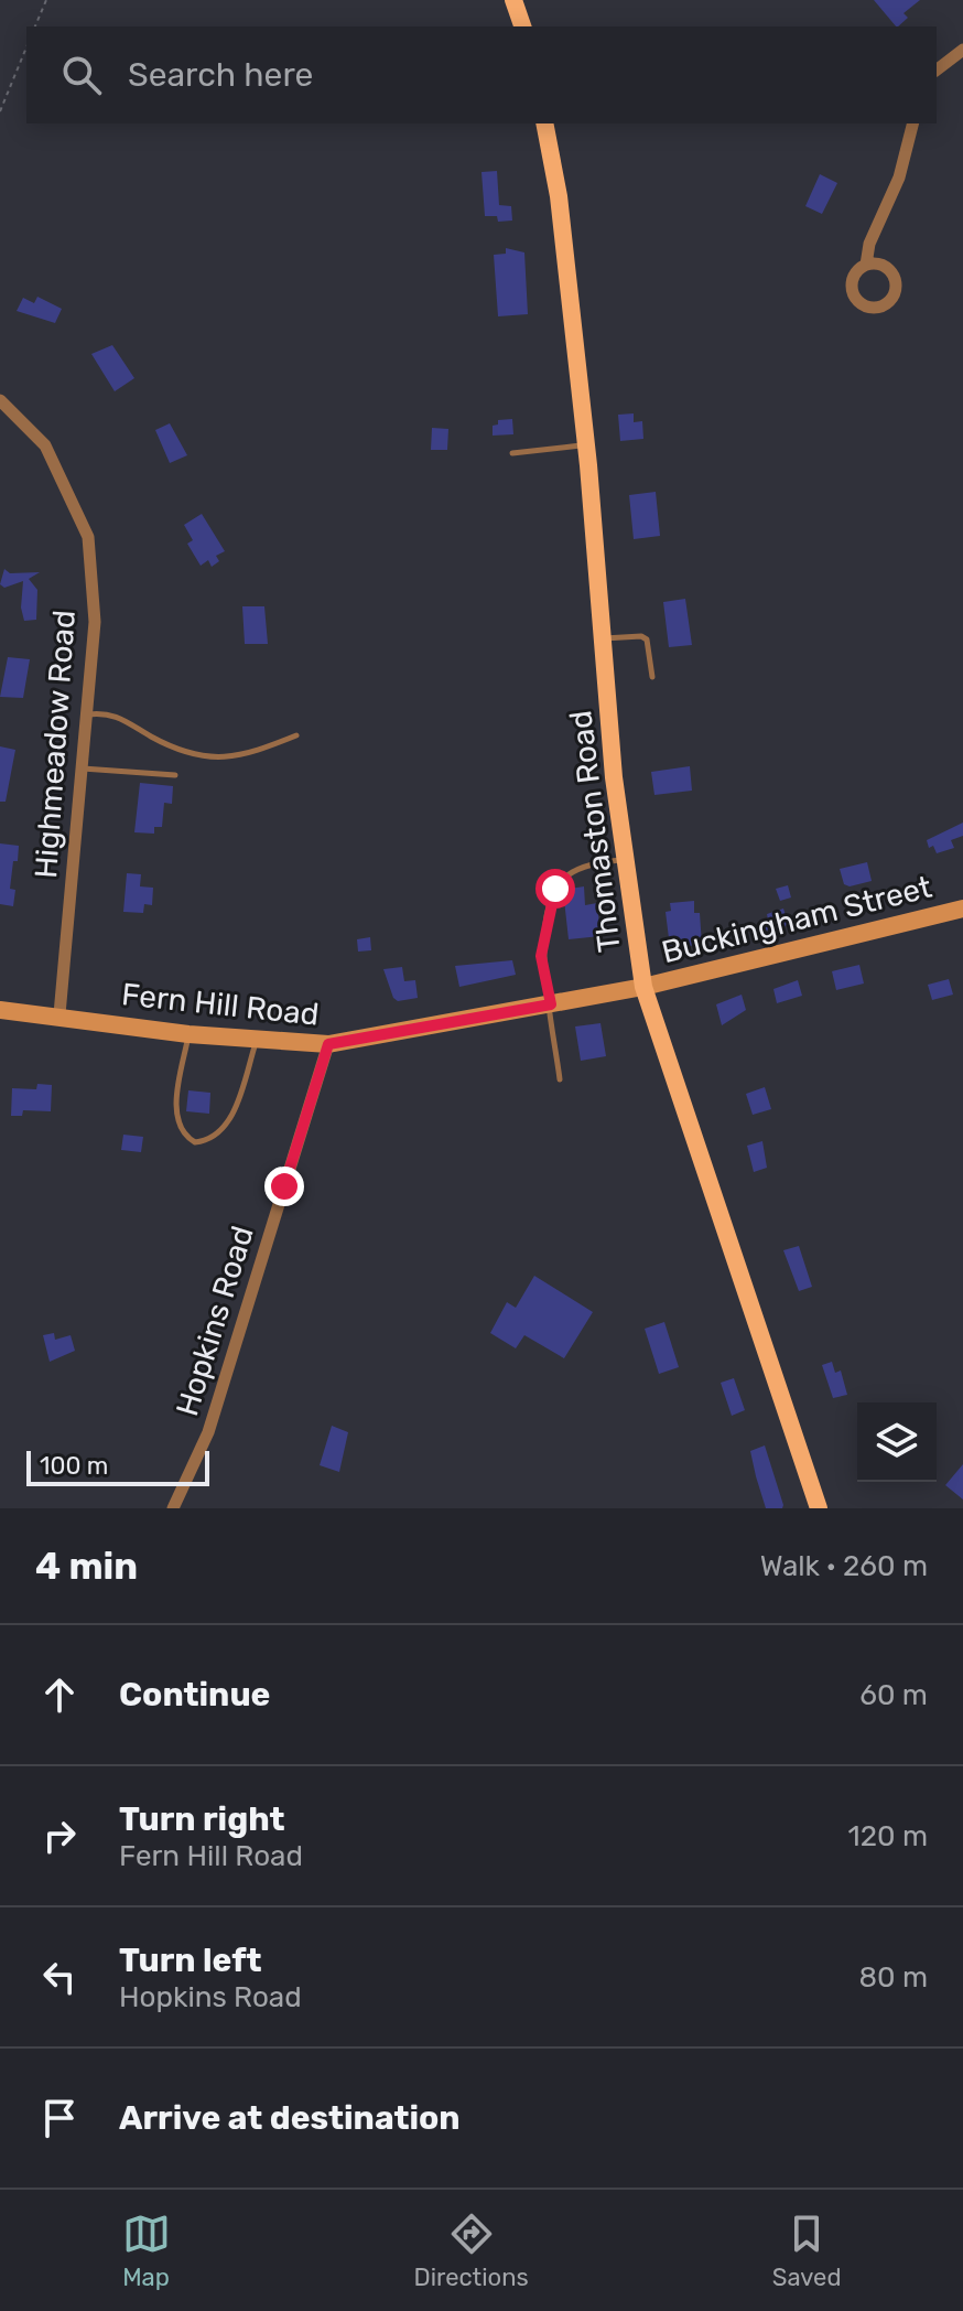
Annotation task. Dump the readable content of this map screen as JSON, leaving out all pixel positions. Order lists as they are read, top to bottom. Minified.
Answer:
{"streets":{"main road":["Thomaston Road"],"street":["Highmeadow Road","Buckingham Street","Fern Hill Road","Hopkins Road"]},"crossings":[["Highmeadow Road","Fern Hill Road"],["Thomaston Road","Buckingham Street"],["Thomaston Road","Fern Hill Road"],["Buckingham Street","Fern Hill Road"],["Fern Hill Road","Hopkins Road"]],"scale_bar":"100 m","page":{"search":"Search here","scale":"100 m","heading":["4 min","Walk · 260 m"],"list":[["Continue","60 m"],["Turn right","Fern Hill Road","120 m"],["Turn left","Hopkins Road","80 m"],"Arrive at destination"],"nav":["Map","Directions","Saved"]}}
